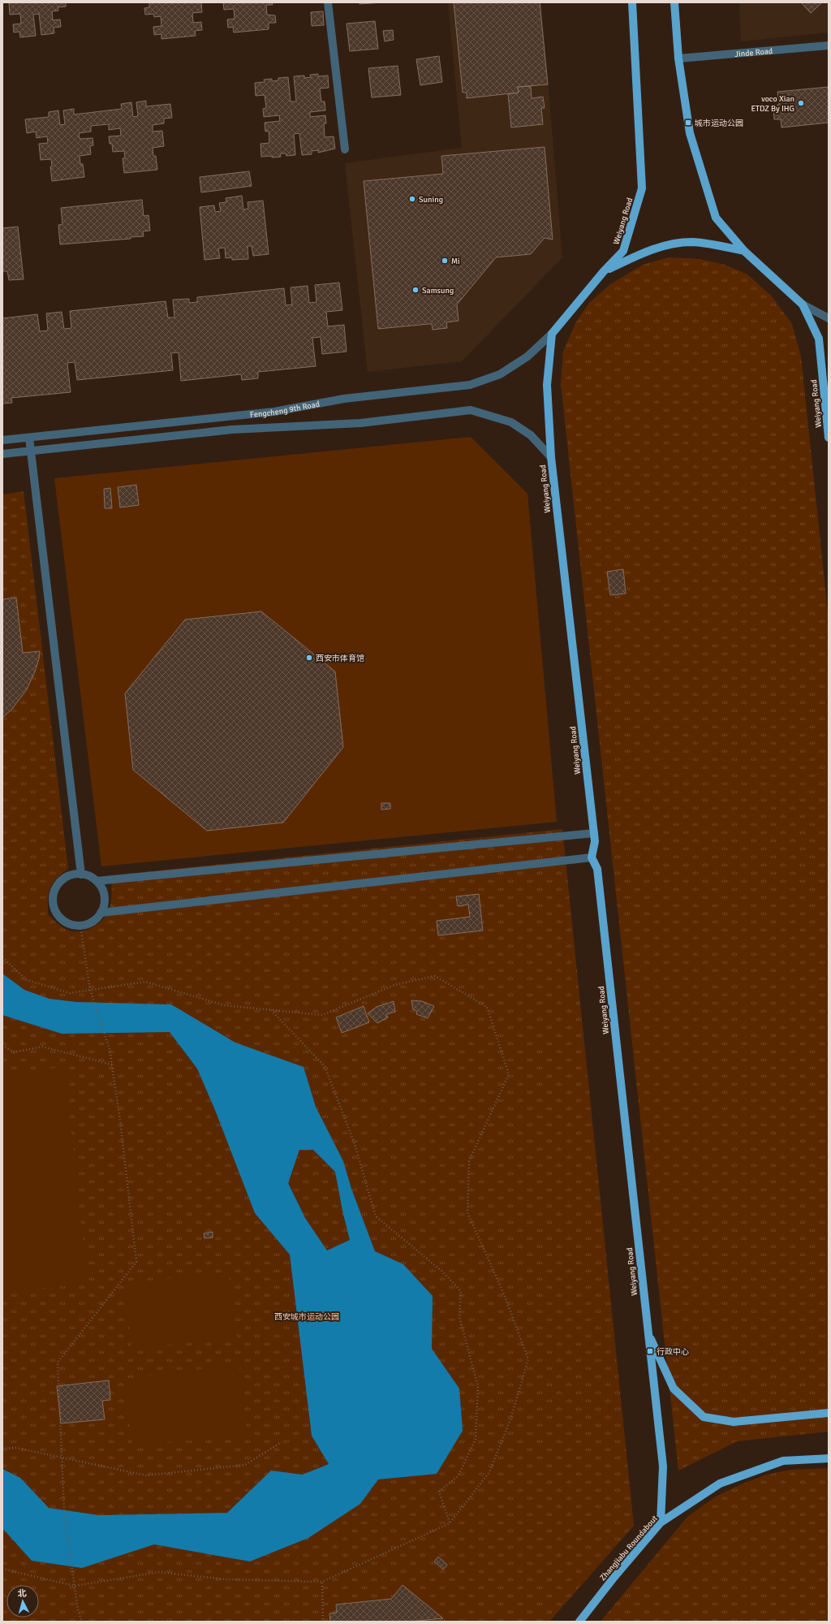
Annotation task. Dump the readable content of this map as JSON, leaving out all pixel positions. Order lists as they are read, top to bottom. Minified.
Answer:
{"streets":{"main road":["Weiyang Road","Zhangjiabu Roundabout"],"street":["Jinde Road","Fengcheng 9th Road"]},"crossings":[["Jinde Road","Weiyang Road"],["Weiyang Road","Fengcheng 9th Road"],["Weiyang Road","Zhangjiabu Roundabout"]],"parks":["西安城市运动公园"],"places":{"other":["voco Xian ETDZ By IHG","Suning","Mi","Samsung","西安市体育馆"],"transit":["城市运动公园","行政中心"]},"north":"top"}
